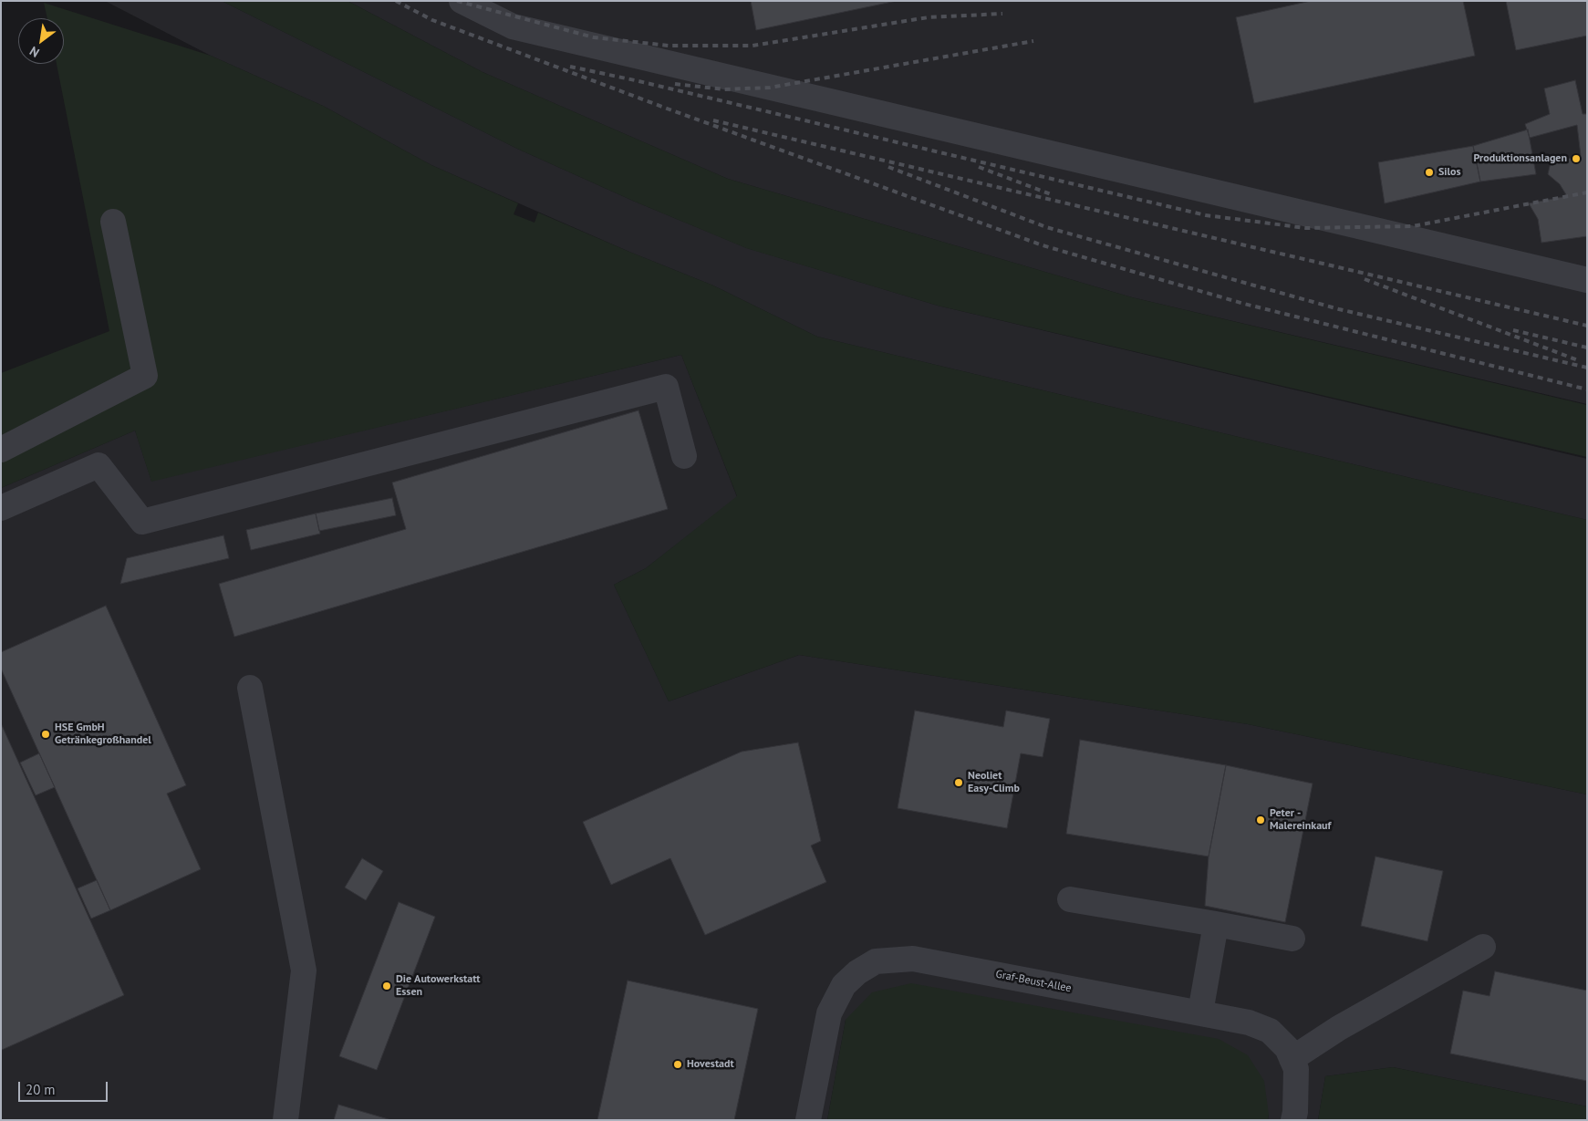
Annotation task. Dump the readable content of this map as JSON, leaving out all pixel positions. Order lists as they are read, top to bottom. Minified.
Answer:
{"streets":{"street":["Graf-Beust-Allee"]},"places":["Produktionsanlagen","Silos","HSE GmbH Getränkegroßhandel","Neoliet Easy-Climb","Peter - Malereinkauf","Die Autowerkstatt Essen","Hovestadt"],"scale_bar":"20 m","north":"bottom left"}
